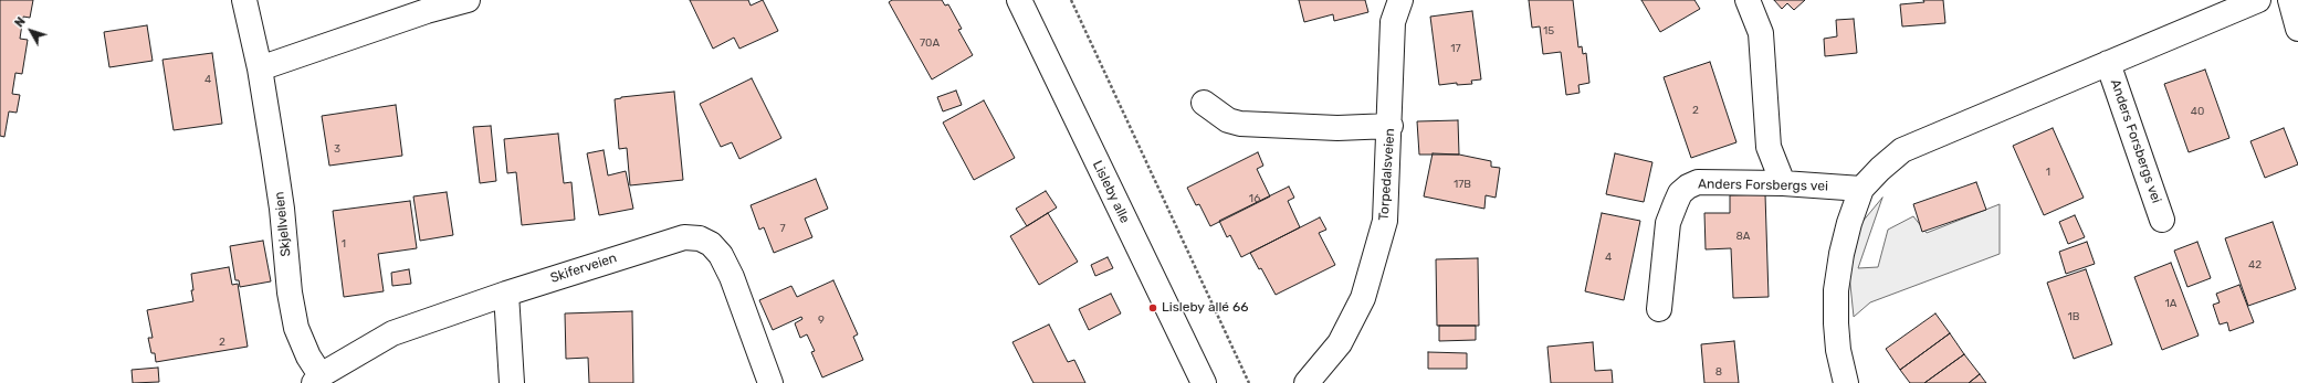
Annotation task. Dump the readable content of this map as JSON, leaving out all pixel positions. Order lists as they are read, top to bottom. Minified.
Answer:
{"streets":{"street":["Anders Forsbergs vei","Torpedalsveien","Lisleby alle","Skjellveien","Skiferveien"]},"crossings":[["Skjellveien","Skiferveien"]],"places":["Lisleby allé 66"],"house_numbers":["15","70A","17","4","2","40","3","1","17B","16","7","8A","1","4","42","1A","1B","9","2","8"],"north":"top left"}
